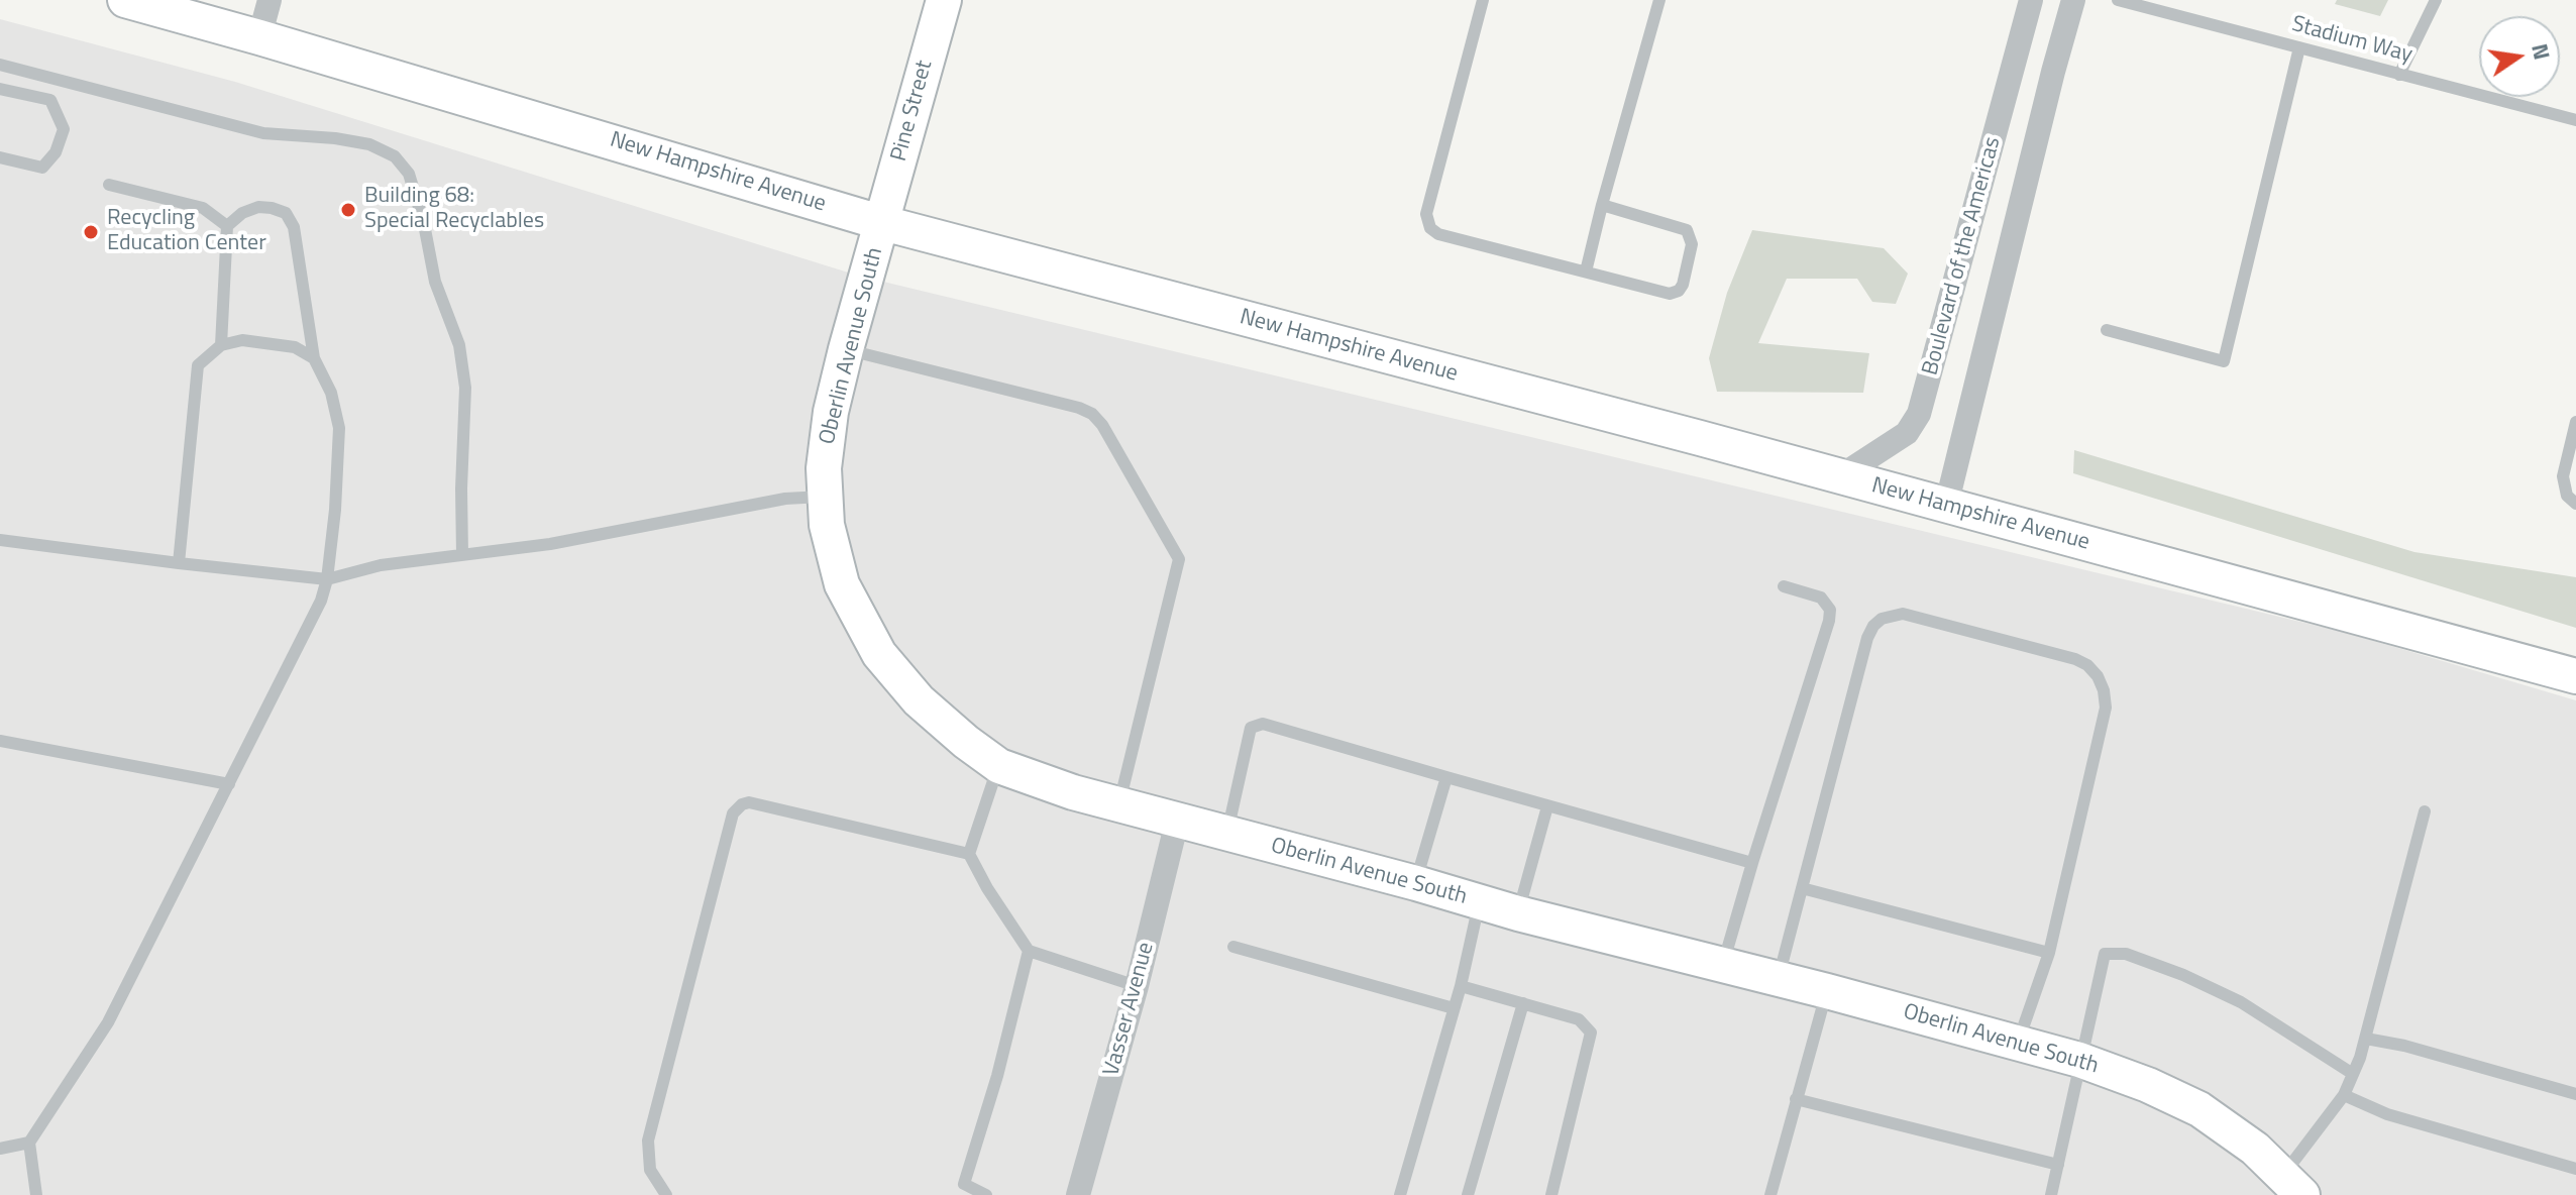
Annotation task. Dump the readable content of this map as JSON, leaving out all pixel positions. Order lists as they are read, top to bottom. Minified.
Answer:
{"streets":{"main road":["Pine Street","New Hampshire Avenue","Oberlin Avenue South"],"street":["Boulevard of the Americas","Vasser Avenue"],"lane":["Stadium Way"]},"crossings":[["Pine Street","New Hampshire Avenue"],["Pine Street","Oberlin Avenue South"],["New Hampshire Avenue","Boulevard of the Americas"],["New Hampshire Avenue","Oberlin Avenue South"],["Oberlin Avenue South","Vasser Avenue"]],"places":["Building 68: Special Recyclables","Recycling Education Center"],"north":"right"}
